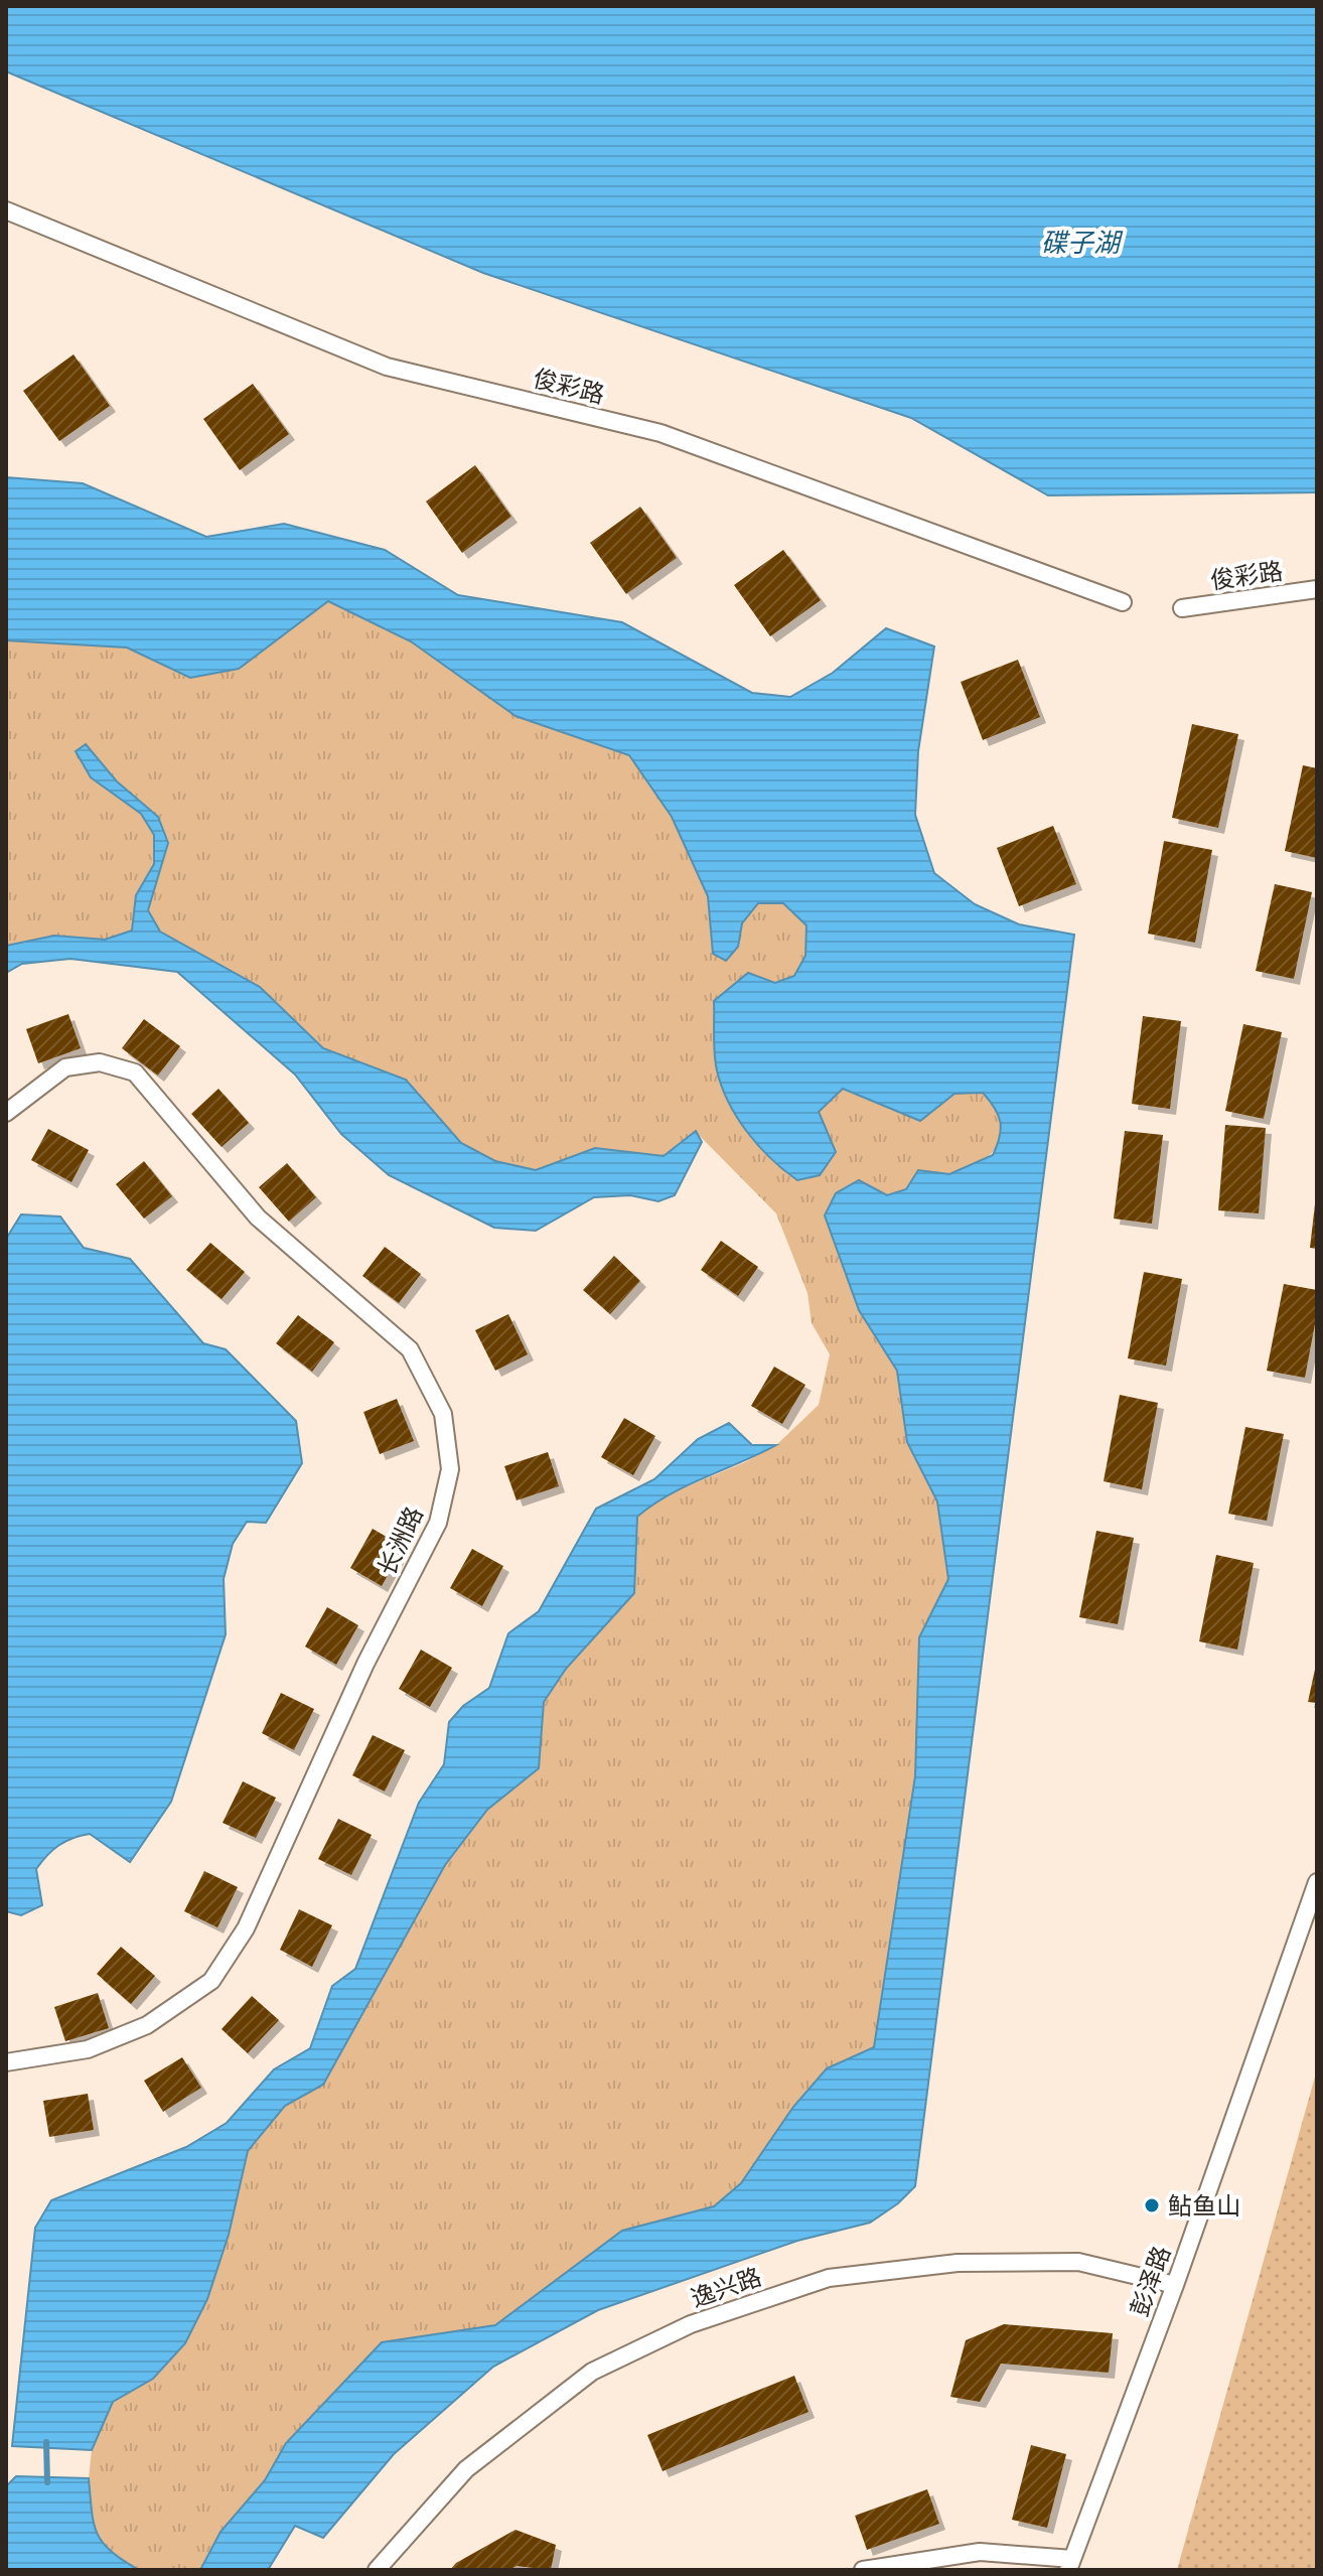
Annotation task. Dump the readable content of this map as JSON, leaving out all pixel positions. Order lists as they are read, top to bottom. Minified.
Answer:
{"streets":{"street":["俊彩路","长洲路","彭泽路","逸兴路"]},"crossings":[["彭泽路","逸兴路"]],"water":["碟子湖"],"places":["鲇鱼山"]}
